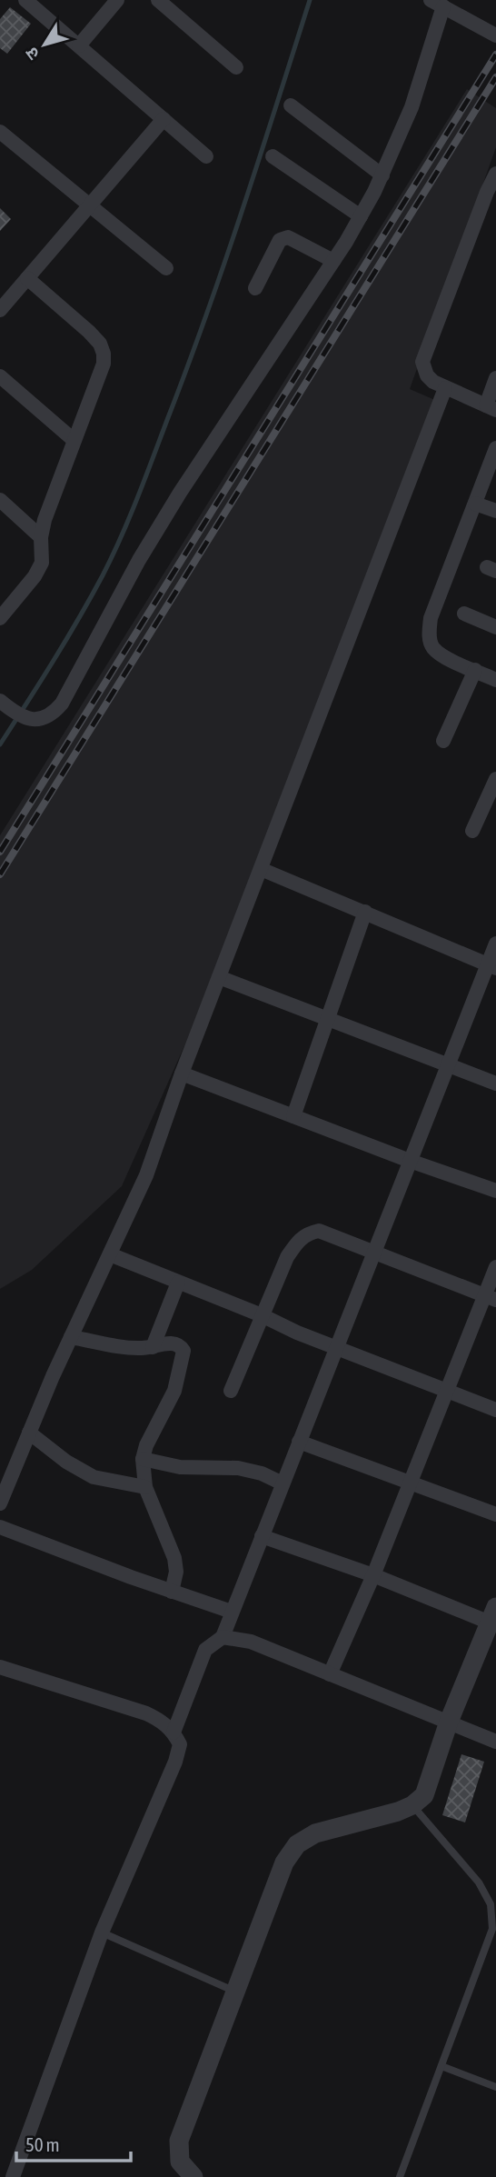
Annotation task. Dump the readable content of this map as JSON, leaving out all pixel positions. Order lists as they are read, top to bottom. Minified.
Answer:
{"scale_bar":"50 m","north":"bottom left"}
